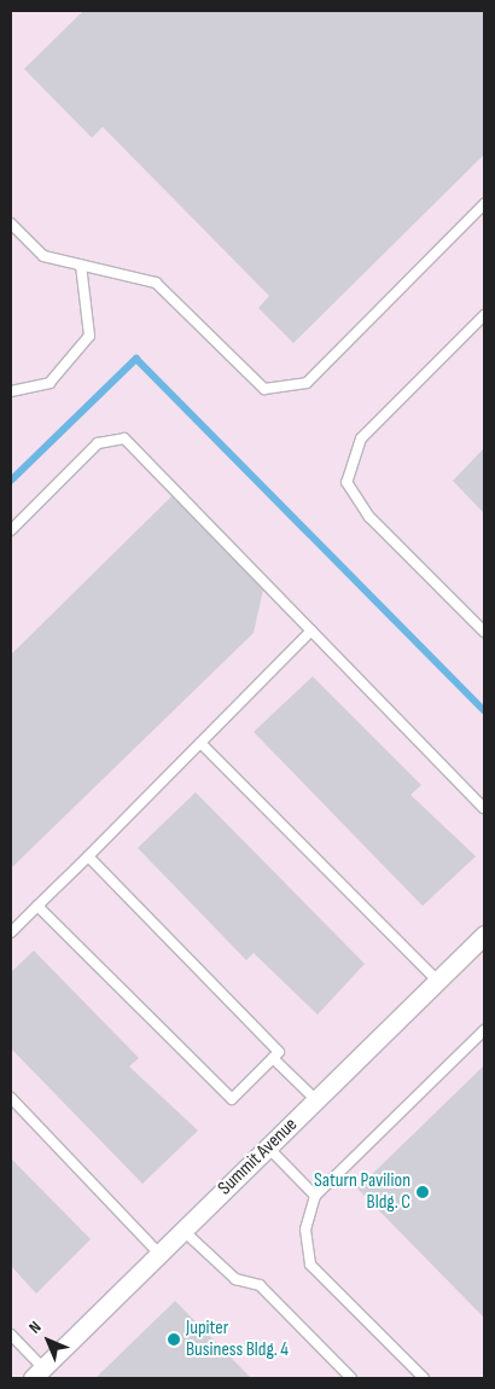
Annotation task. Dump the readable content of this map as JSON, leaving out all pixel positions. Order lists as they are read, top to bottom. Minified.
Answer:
{"streets":{"street":["Summit Avenue"]},"places":["Saturn Pavilion Bldg. C","Jupiter Business Bldg. 4"],"north":"top left"}
